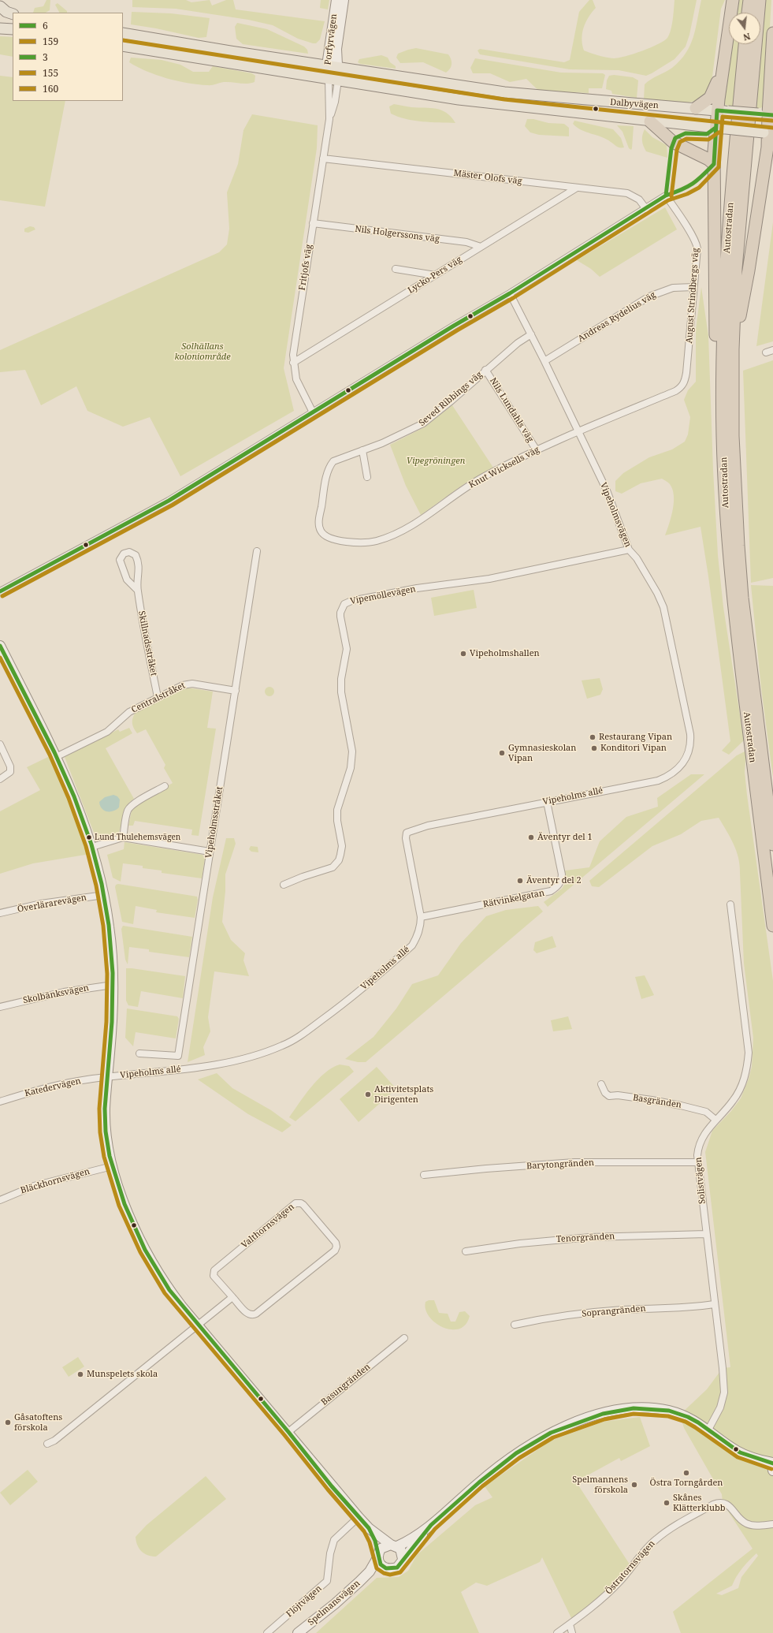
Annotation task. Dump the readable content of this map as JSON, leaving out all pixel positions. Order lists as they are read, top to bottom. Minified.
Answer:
{"streets":{"highway":["Autostradan"],"main road":["Dalbyvägen"],"street":["Porfyrvägen","Mäster Olofs väg","Nils Holgerssons väg","Fritjofs väg","Lycko-Pers väg","August Strindbergs väg","Andreas Rydelius väg","Seved Ribbings väg","Nils Lundahls väg","Knut Wicksells väg","Vipeholmsvägen","Vipemöllevägen","Skillnadsstråket","Centralstråket","Vipeholms allé","Vipeholmsstråket","Rätvinkelgatan","Överlärarevägen","Skolbänksvägen","Katedervägen","Basgränden","Barytongränden","Solistvägen","Bläckhornsvägen","Valthornsvägen","Tenorgränden","Soprangränden","Basungränden","Östratornsvägen","Flöjtvägen","Spelmansvägen"]},"crossings":[["Porfyrvägen","Dalbyvägen"],["Porfyrvägen","Fritjofs väg"],["Dalbyvägen","Fritjofs väg"],["Mäster Olofs väg","Fritjofs väg"],["Mäster Olofs väg","Lycko-Pers väg"],["Mäster Olofs väg","August Strindbergs väg"],["Nils Holgerssons väg","Fritjofs väg"],["Nils Holgerssons väg","Lycko-Pers väg"],["Fritjofs väg","Lycko-Pers väg"],["August Strindbergs väg","Andreas Rydelius väg"],["August Strindbergs väg","Knut Wicksells väg"],["Andreas Rydelius väg","Vipeholmsvägen"],["Seved Ribbings väg","Nils Lundahls väg"],["Seved Ribbings väg","Knut Wicksells väg"],["Seved Ribbings väg","Vipeholmsvägen"],["Nils Lundahls väg","Knut Wicksells väg"],["Knut Wicksells väg","Vipeholmsvägen"],["Vipeholmsvägen","Vipemöllevägen"],["Vipeholmsvägen","Vipeholms allé"],["Skillnadsstråket","Centralstråket"],["Centralstråket","Vipeholmsstråket"],["Vipeholms allé","Rätvinkelgatan"],["Vipeholms allé","Katedervägen"],["Basgränden","Solistvägen"],["Barytongränden","Solistvägen"],["Solistvägen","Tenorgränden"],["Solistvägen","Soprangränden"],["Solistvägen","Spelmansvägen"]],"parks":["Solhällans koloniområde","Vipegröningen"],"places":["Vipeholmshallen","Restaurang Vipan","Konditori Vipan","Gymnasieskolan Vipan","Lund Thulehemsvägen","Äventyr del 1","Äventyr del 2","Aktivitetsplats Dirigenten","Munspelets skola","Gåsatoftens förskola","Östra Torngården","Spelmannens förskola","Skånes Klätterklubb"],"lines":["transit line 160","transit line 3","transit line 155","transit line 6","transit line 159"],"legend":["6","159","3","155","160"],"north":"bottom"}
